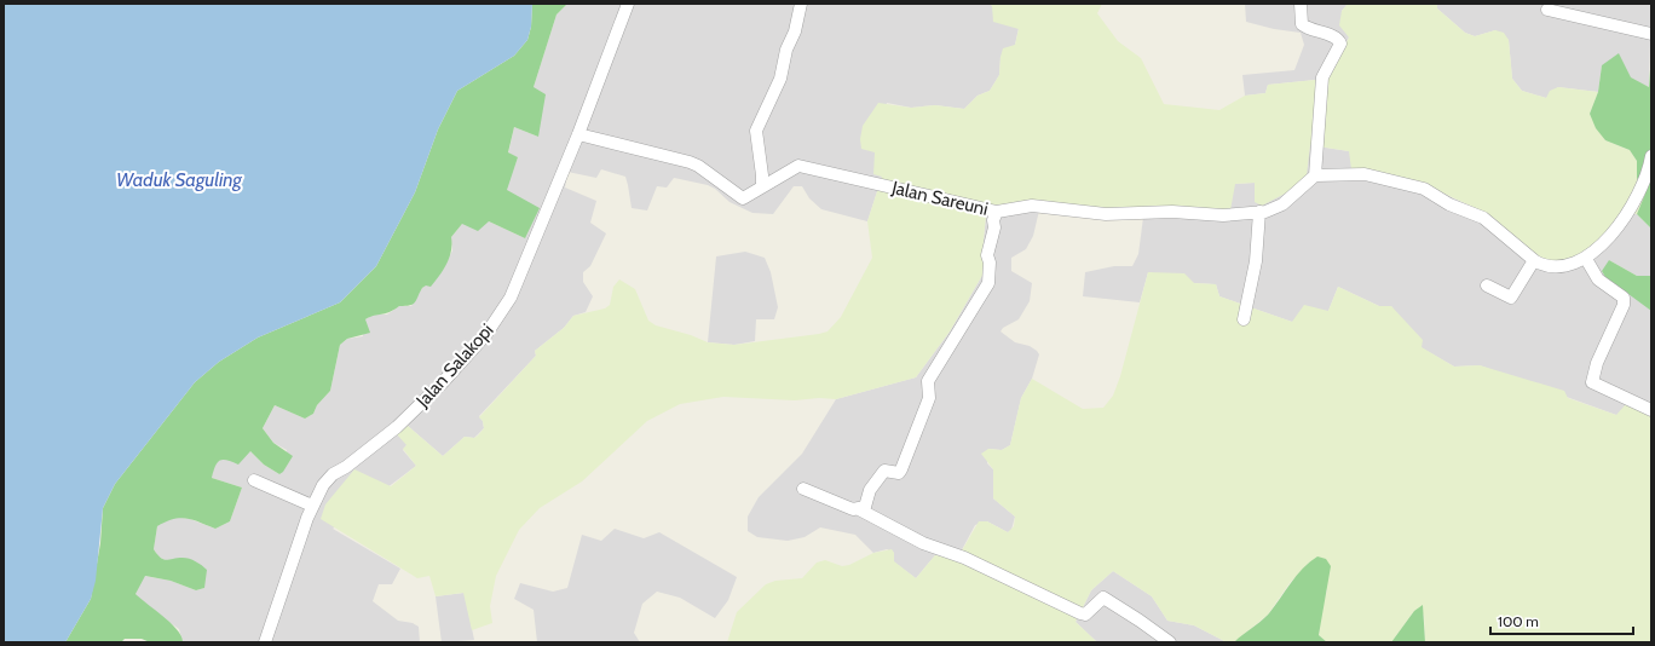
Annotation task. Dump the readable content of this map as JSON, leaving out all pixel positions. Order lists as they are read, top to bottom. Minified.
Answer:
{"streets":{"street":["Jalan Sareuni","Jalan Salakopi"]},"crossings":[["Jalan Sareuni","Jalan Salakopi"]],"water":["Waduk Saguling"],"scale_bar":"100 m"}
